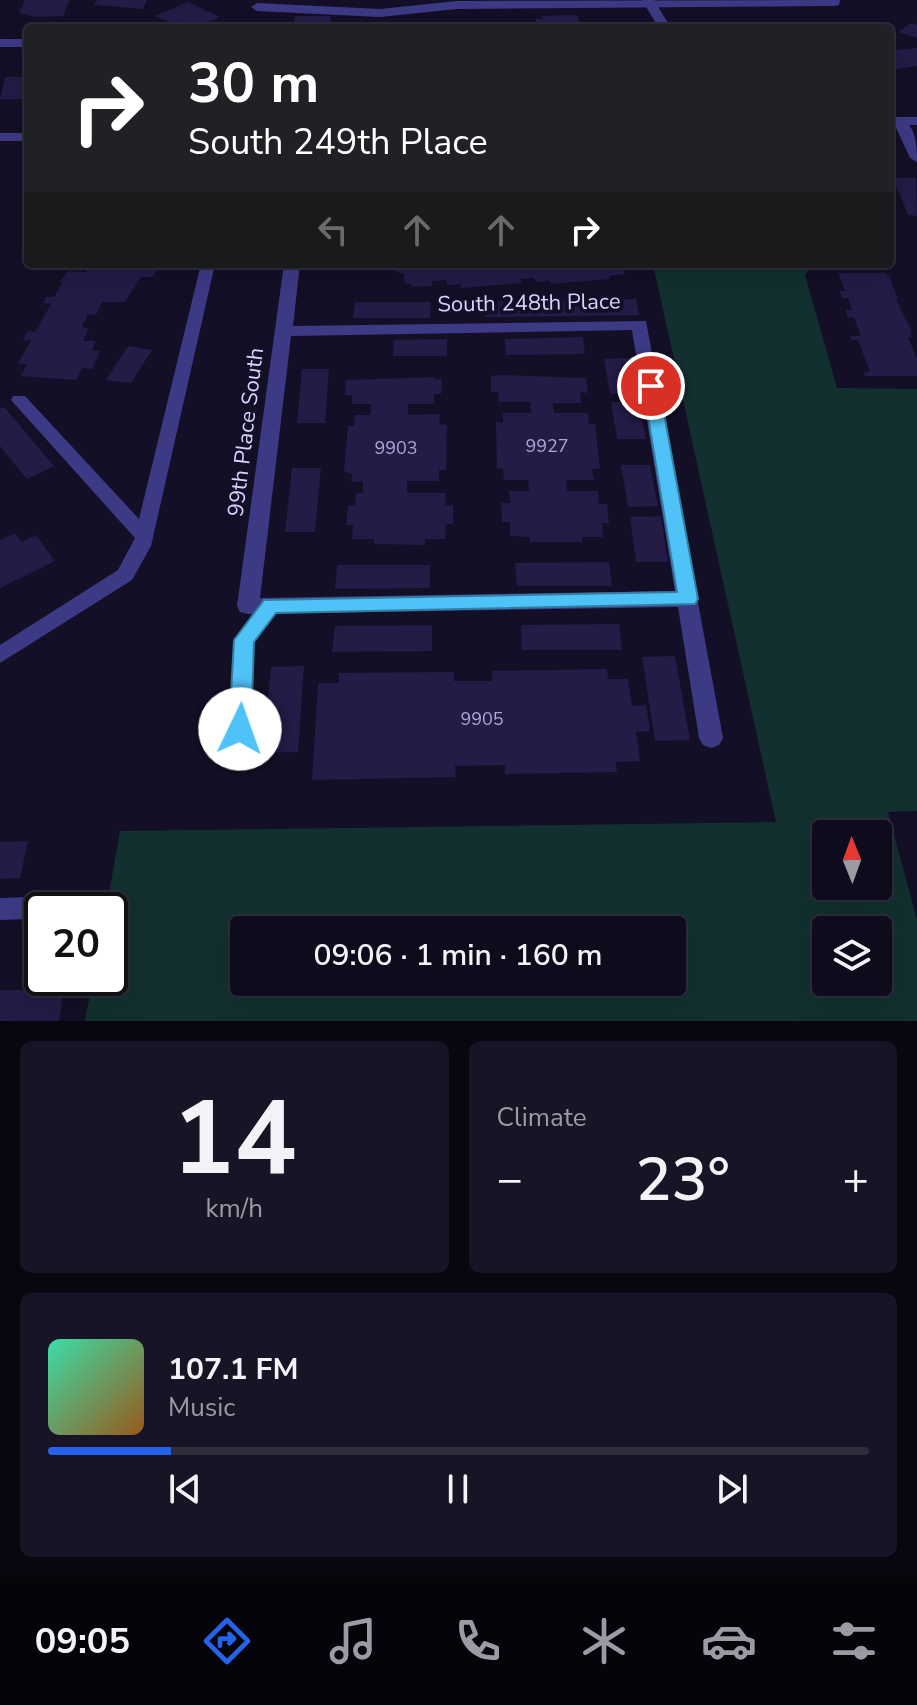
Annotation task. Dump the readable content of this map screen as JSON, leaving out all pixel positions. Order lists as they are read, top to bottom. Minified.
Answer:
{"streets":{"street":["South 248th Place","99th Place South"]},"crossings":[["South 248th Place","99th Place South"]],"house_numbers":["9927","9903","9905"],"north":"top","page":{"turn":["30 m","South 249th Place"],"limit":"20","trip":"09:06 · 1 min · 160 m","tile":[["14","km/h"],"Climate"],"heat":["−","23°","+"],"song":["107.1 FM","Music"],"tabs":"09:05"}}
